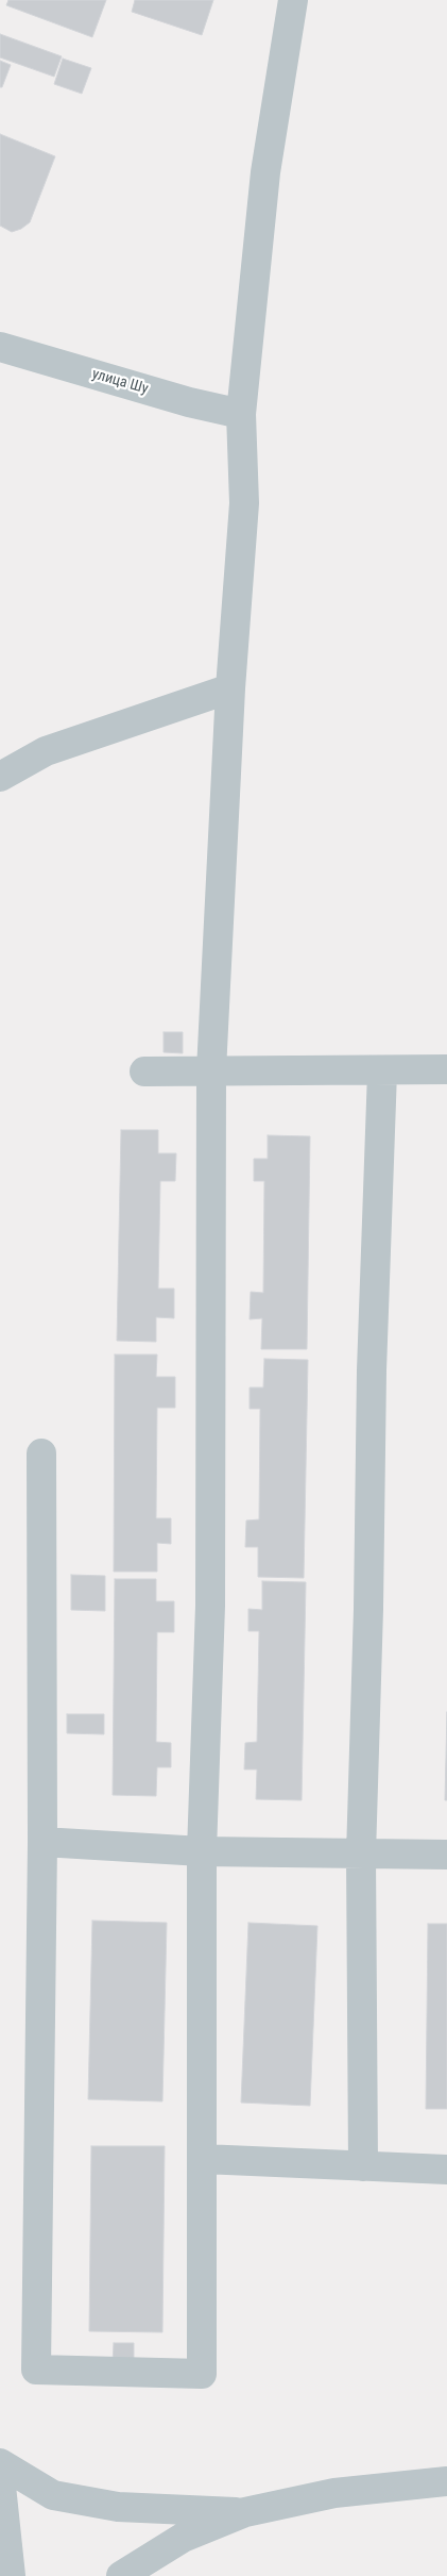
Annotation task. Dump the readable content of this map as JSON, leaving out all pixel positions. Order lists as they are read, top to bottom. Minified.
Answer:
{"streets":{"street":["улица Шу"]}}
